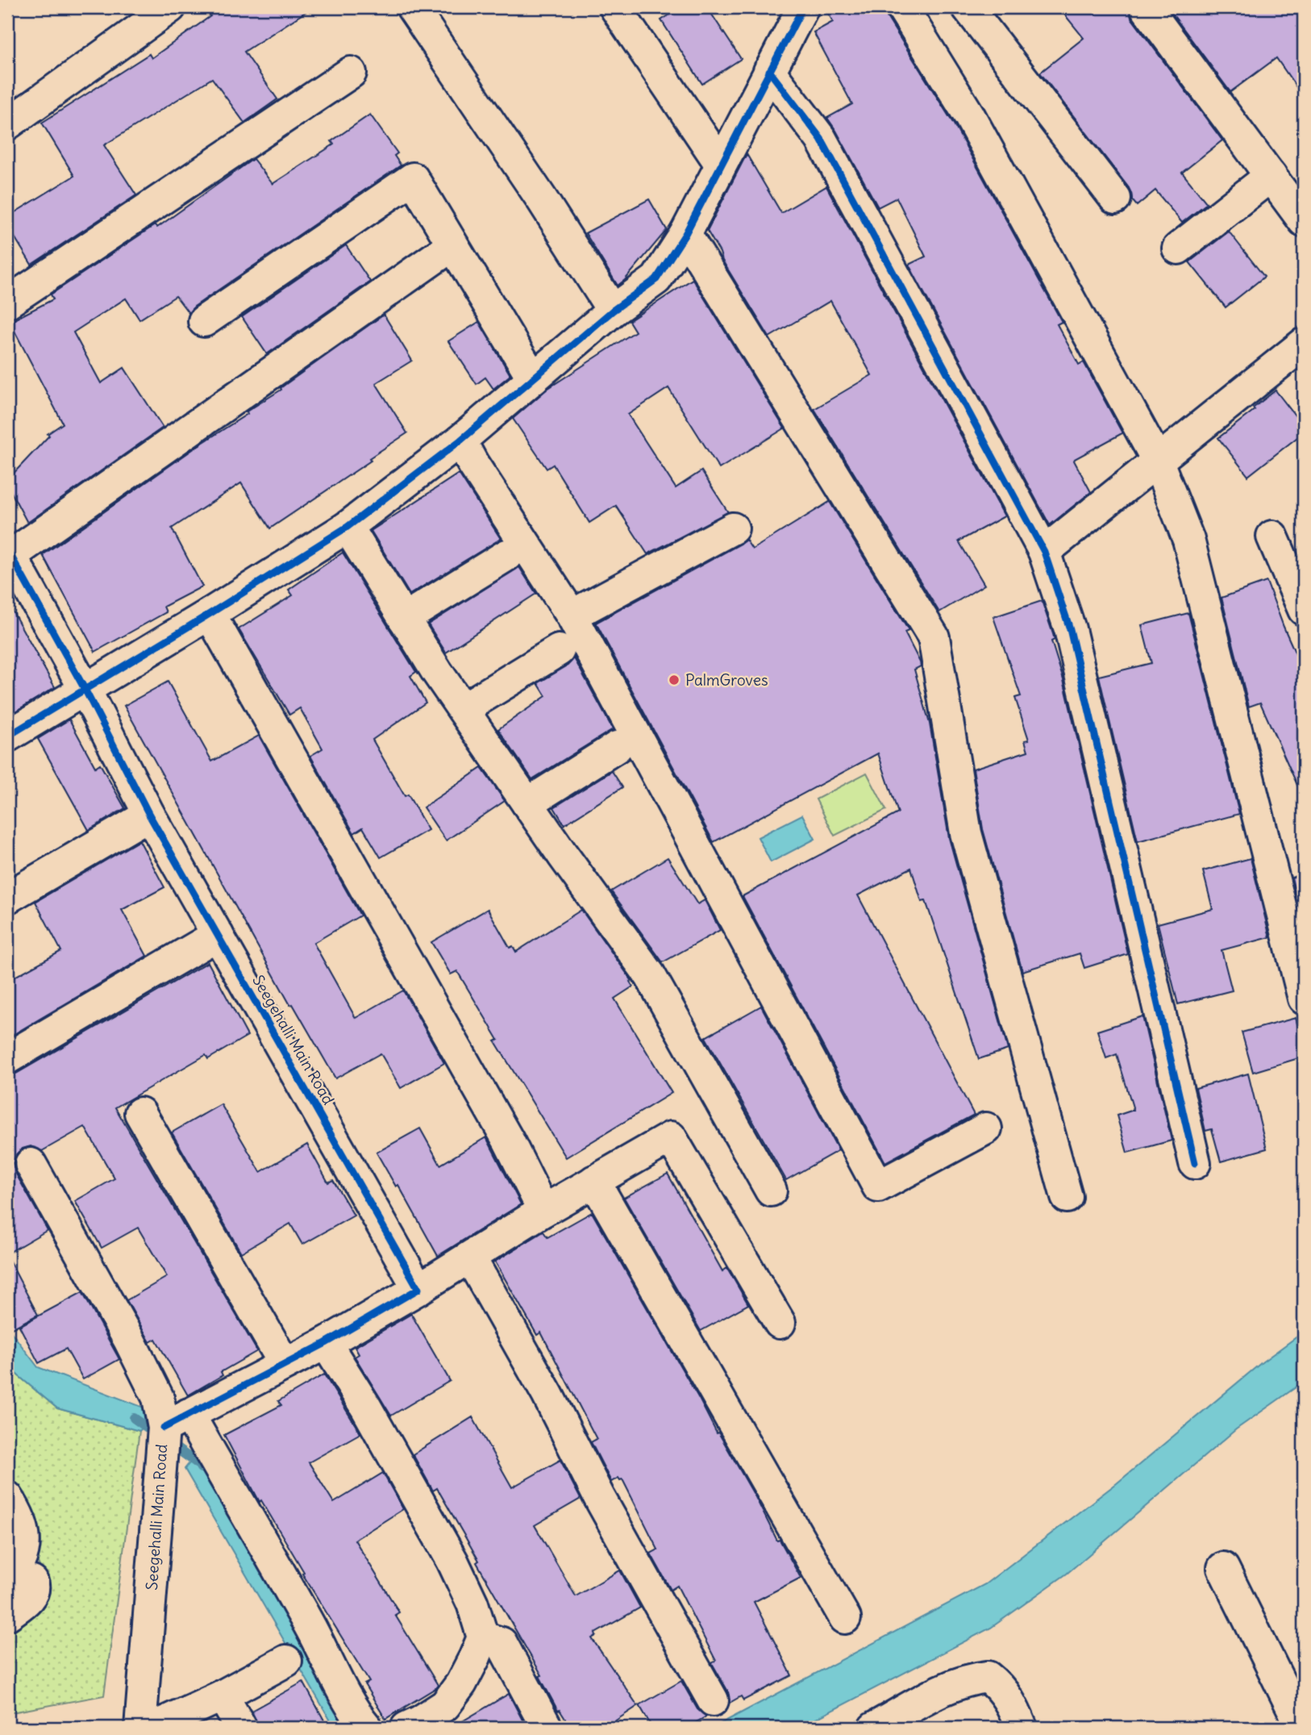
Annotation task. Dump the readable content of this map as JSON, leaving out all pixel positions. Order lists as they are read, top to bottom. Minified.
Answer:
{"streets":{"street":["Seegehalli Main Road"]},"places":["PalmGroves"]}
